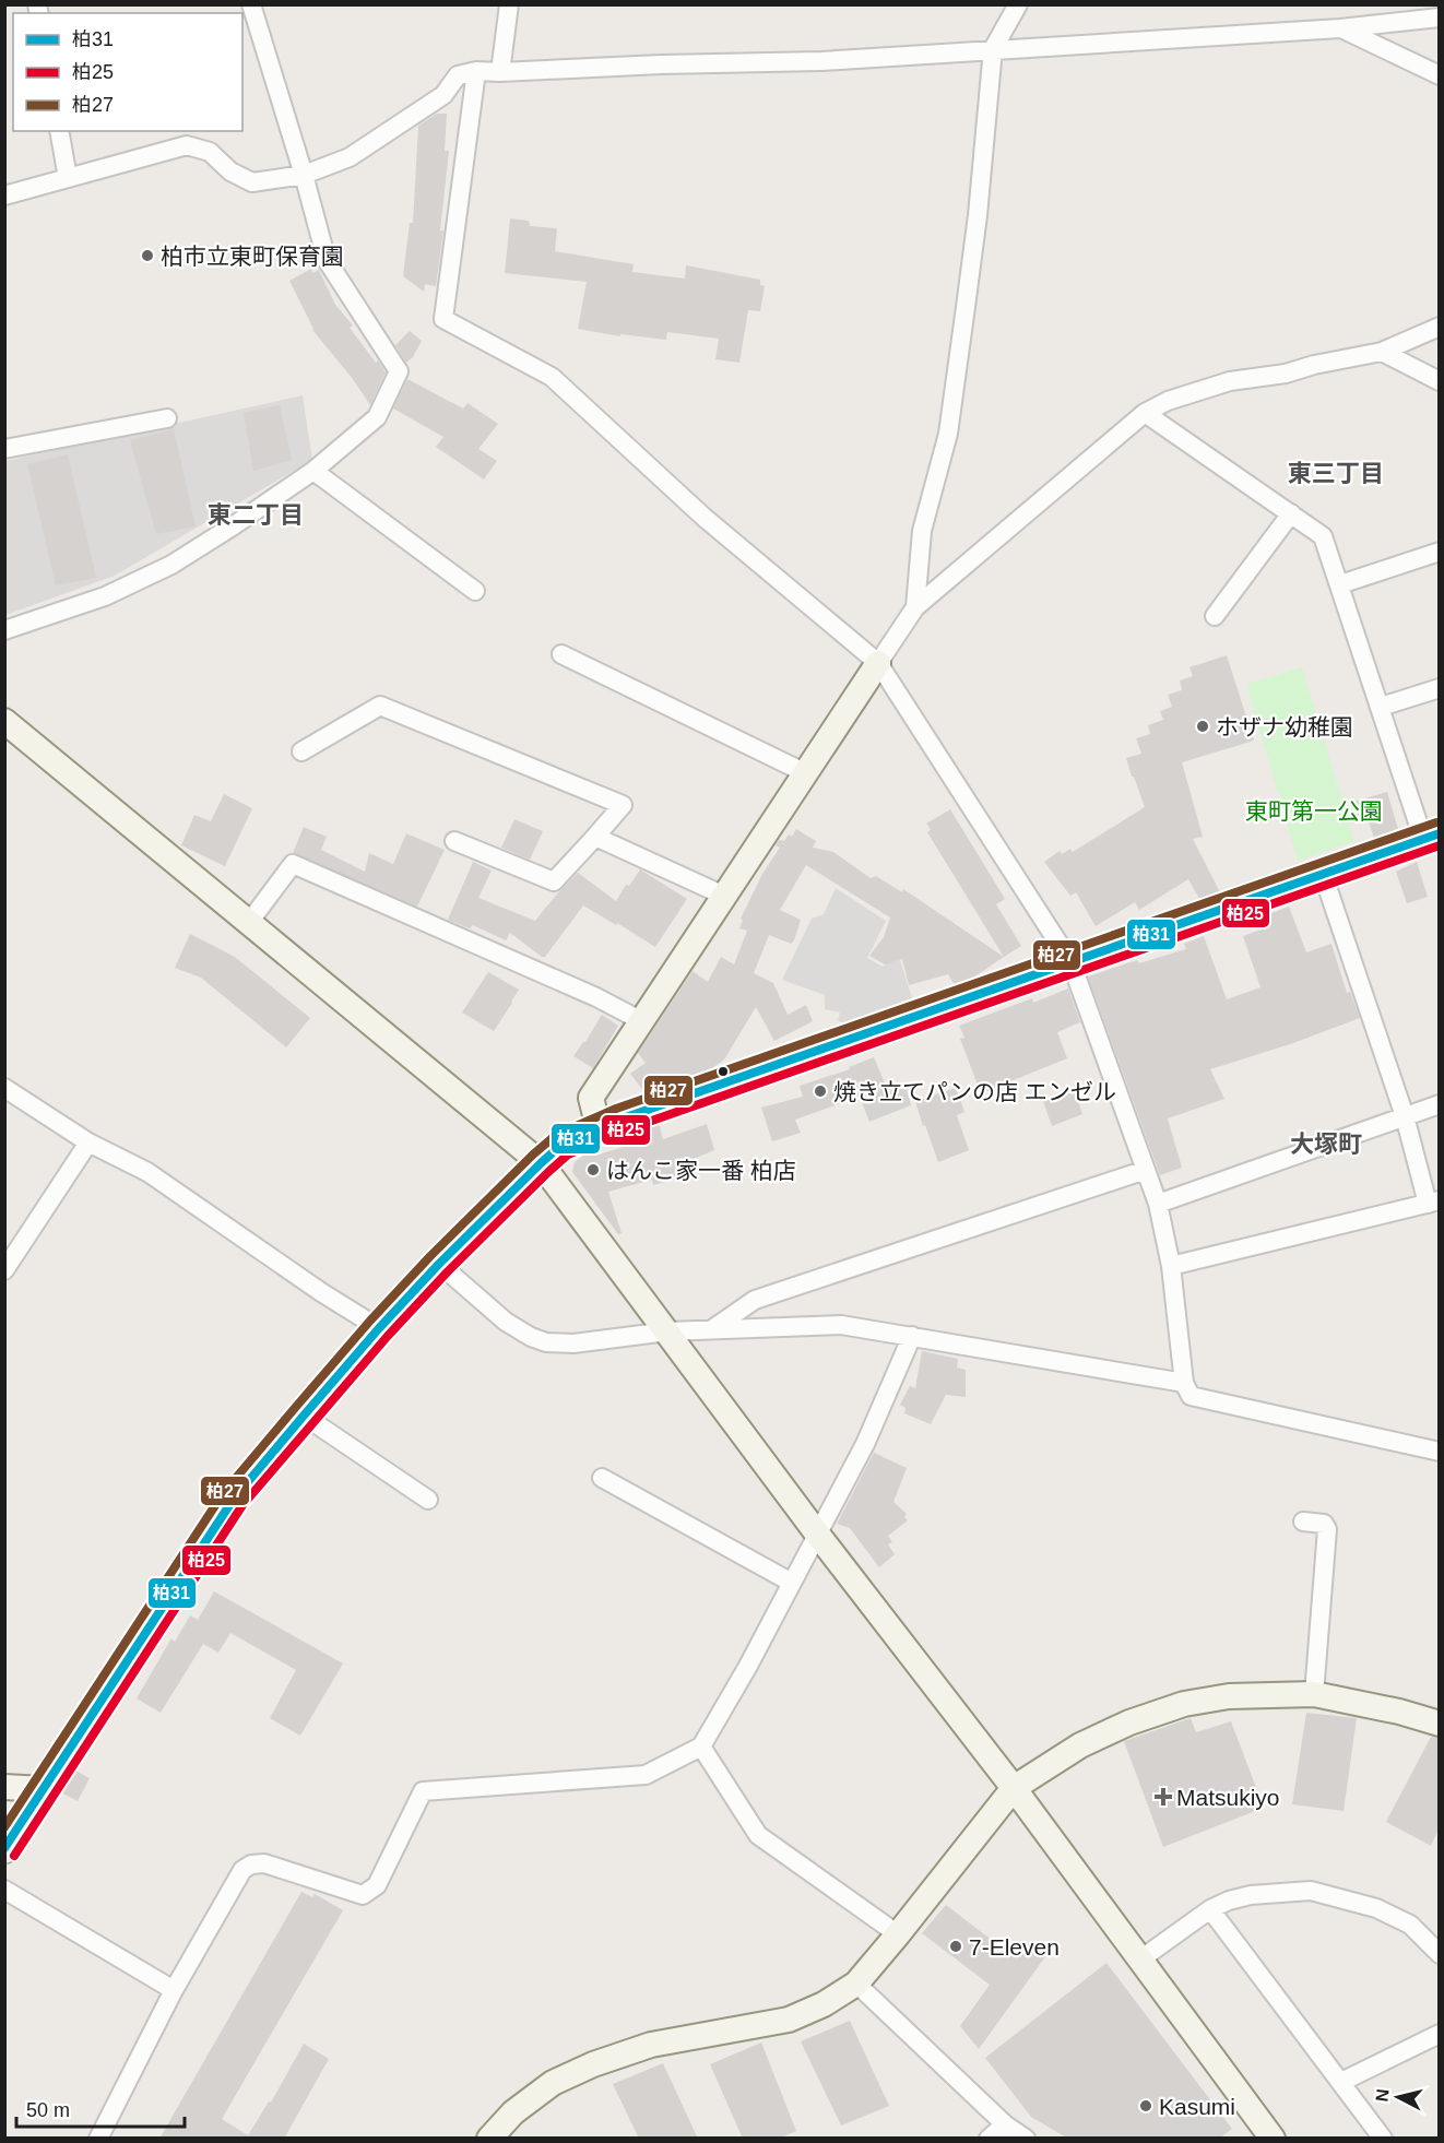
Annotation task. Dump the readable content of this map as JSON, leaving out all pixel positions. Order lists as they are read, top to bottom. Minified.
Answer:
{"districts":["東三丁目","東二丁目","大塚町"],"parks":["東町第一公園"],"places":{"other":["柏市立東町保育園","ホザナ幼稚園","焼き立てパンの店 エンゼル","はんこ家一番 柏店","7-Eleven","Kasumi"],"health":["Matsukiyo"]},"lines":["transit line 柏27","transit line 柏31","transit line 柏25"],"legend":["柏31","柏25","柏27"],"scale_bar":"50 m","north":"left"}
